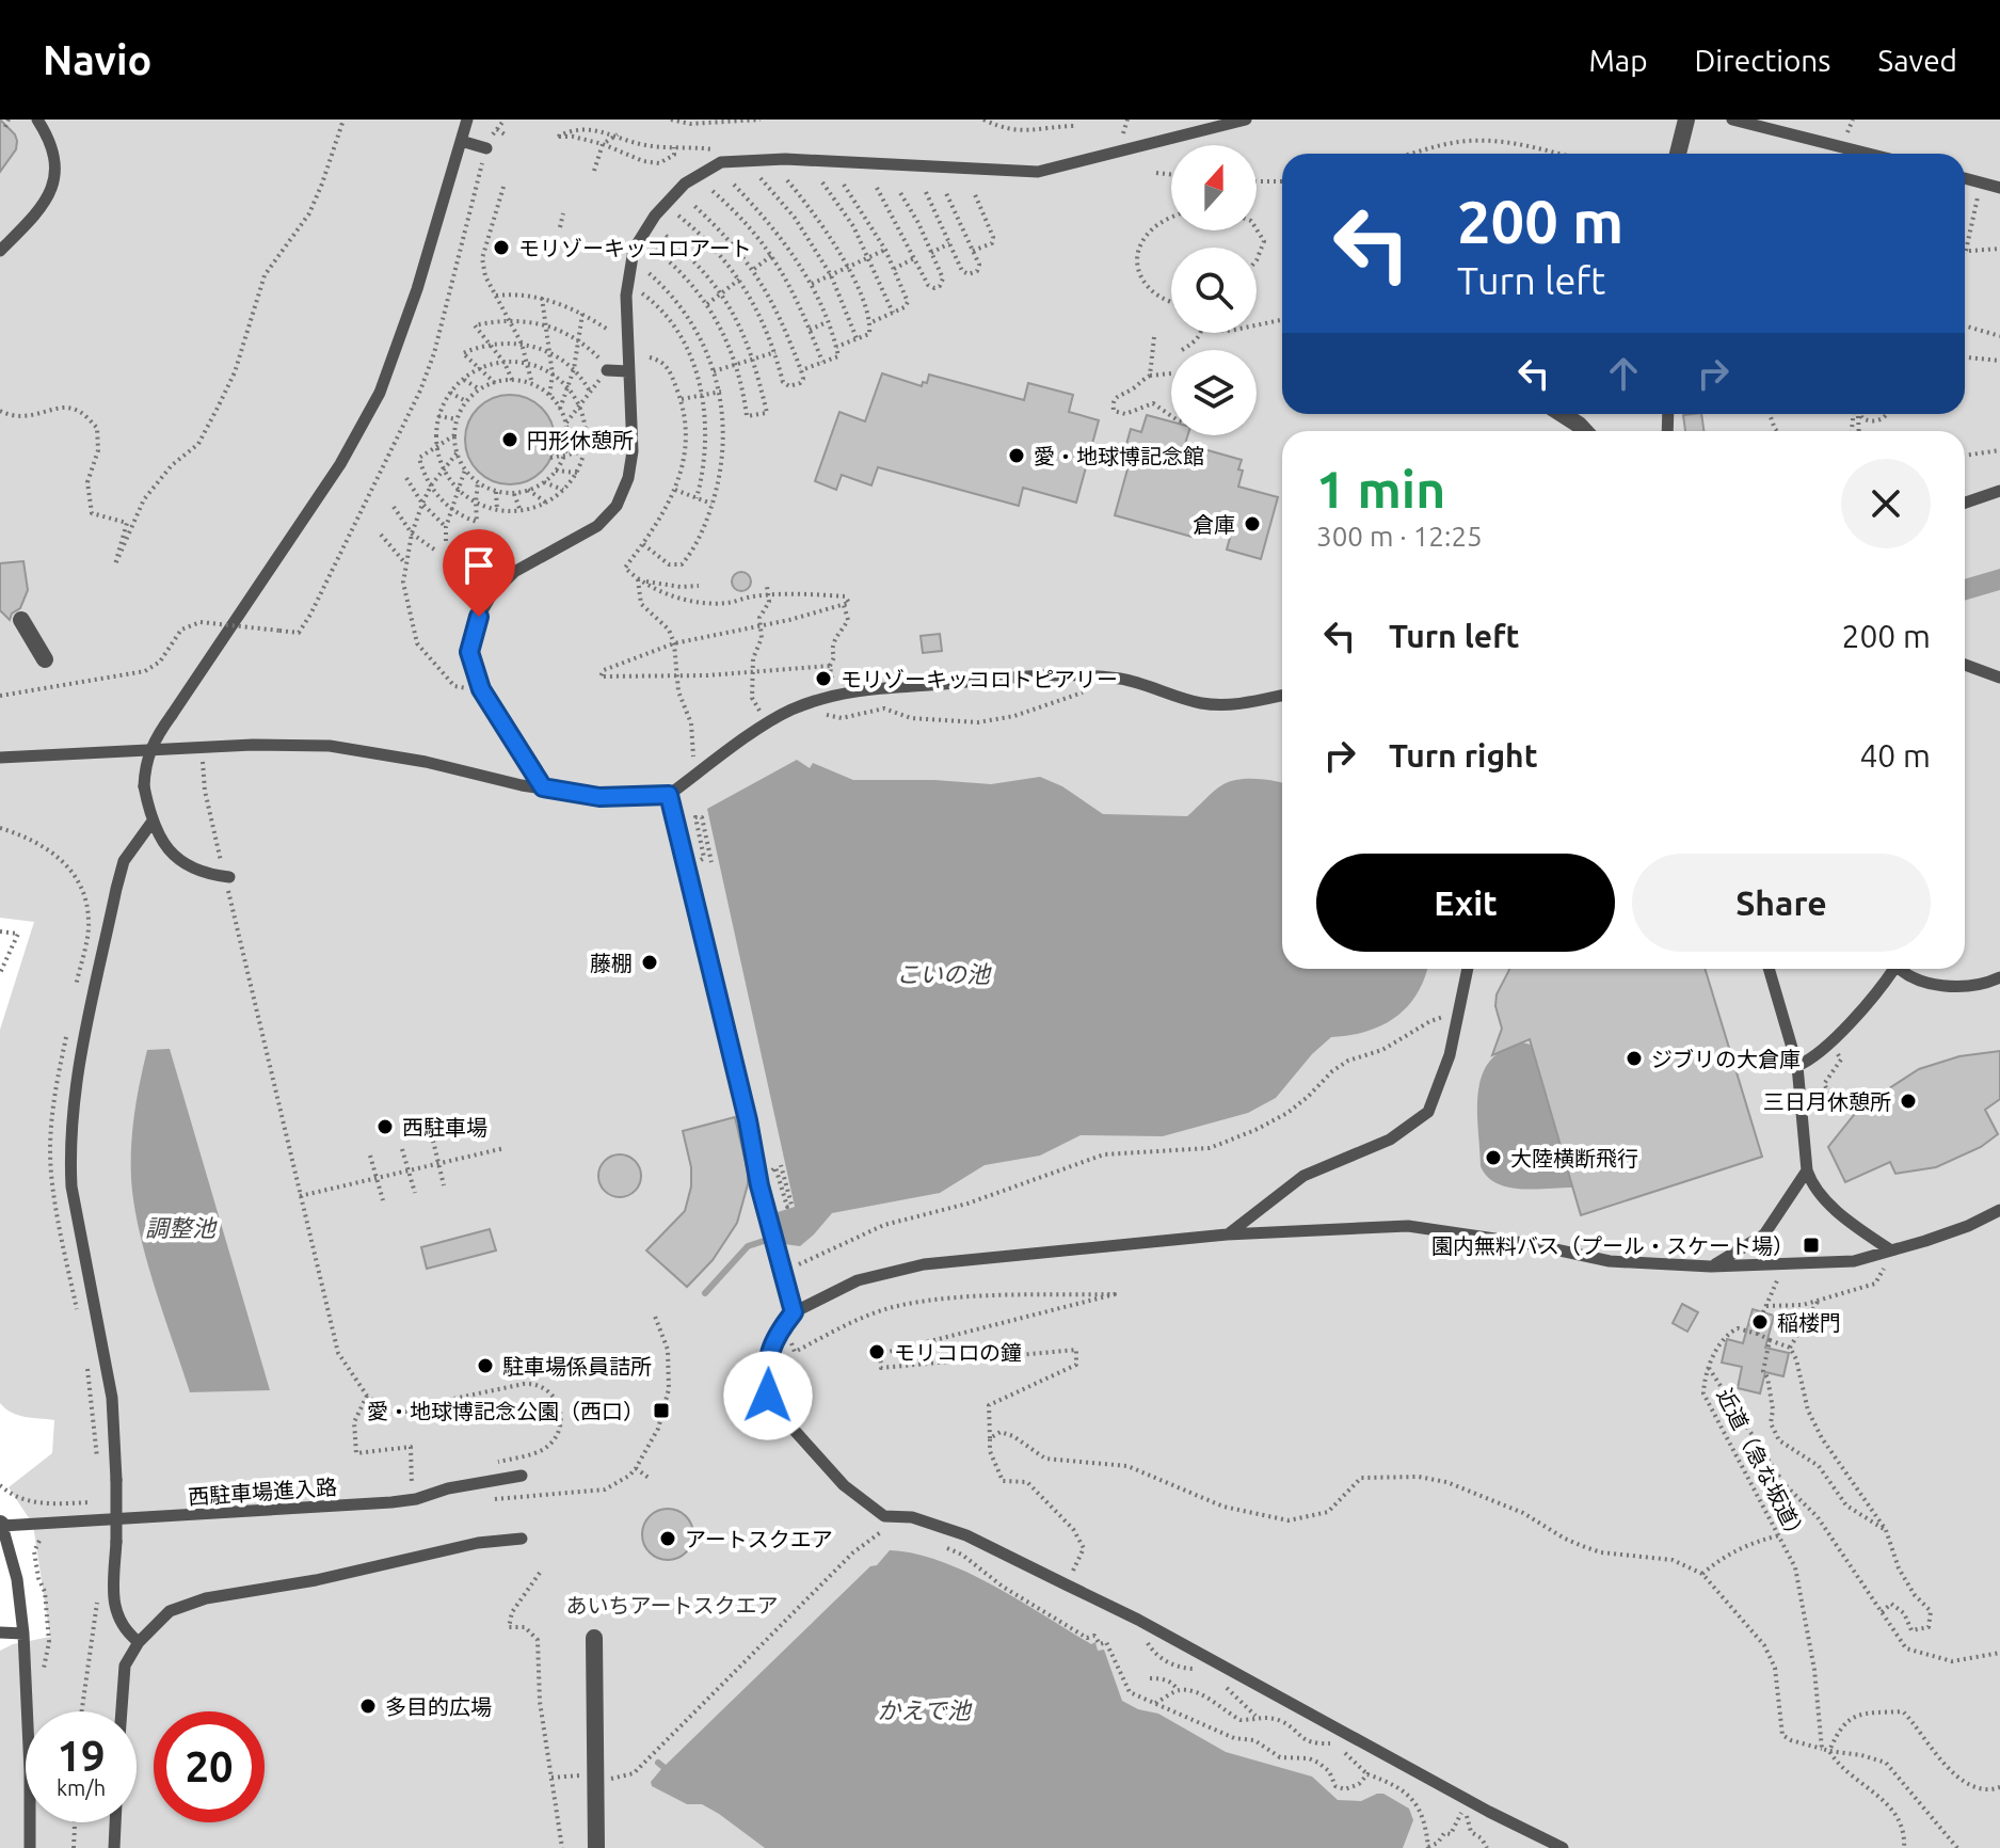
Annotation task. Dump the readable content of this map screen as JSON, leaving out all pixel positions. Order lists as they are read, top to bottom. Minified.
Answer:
{"streets":{"lane":["西駐車場進入路"],"path":["近道（急な坂道）"]},"water":["こいの池","調整池","かえで池"],"parks":["あいちアートスクエア"],"places":{"other":["モリゾーキッコロアート","円形休憩所","愛・地球博記念館","倉庫","モリゾーキッコロトピアリー","藤棚","ジブリの大倉庫","三日月休憩所","西駐車場","大陸横断飛行","稲楼門","モリコロの鐘","駐車場係員詰所","アートスクエア","多目的広場"],"transit":["園内無料バス（プール・スケート場）","愛・地球博記念公園（西口）"]},"north":"top","page":{"header":"Navio","nav":["Map","Directions","Saved"],"turn":["200 m","Turn left"],"heading":["1 min","300 m · 12:25"],"list":[{"name":"Turn left","value":"200 m"},{"name":"Turn right","value":"40 m"}],"buttons":["Exit","Share"],"speed":"19 km/h","limit":"20"}}
